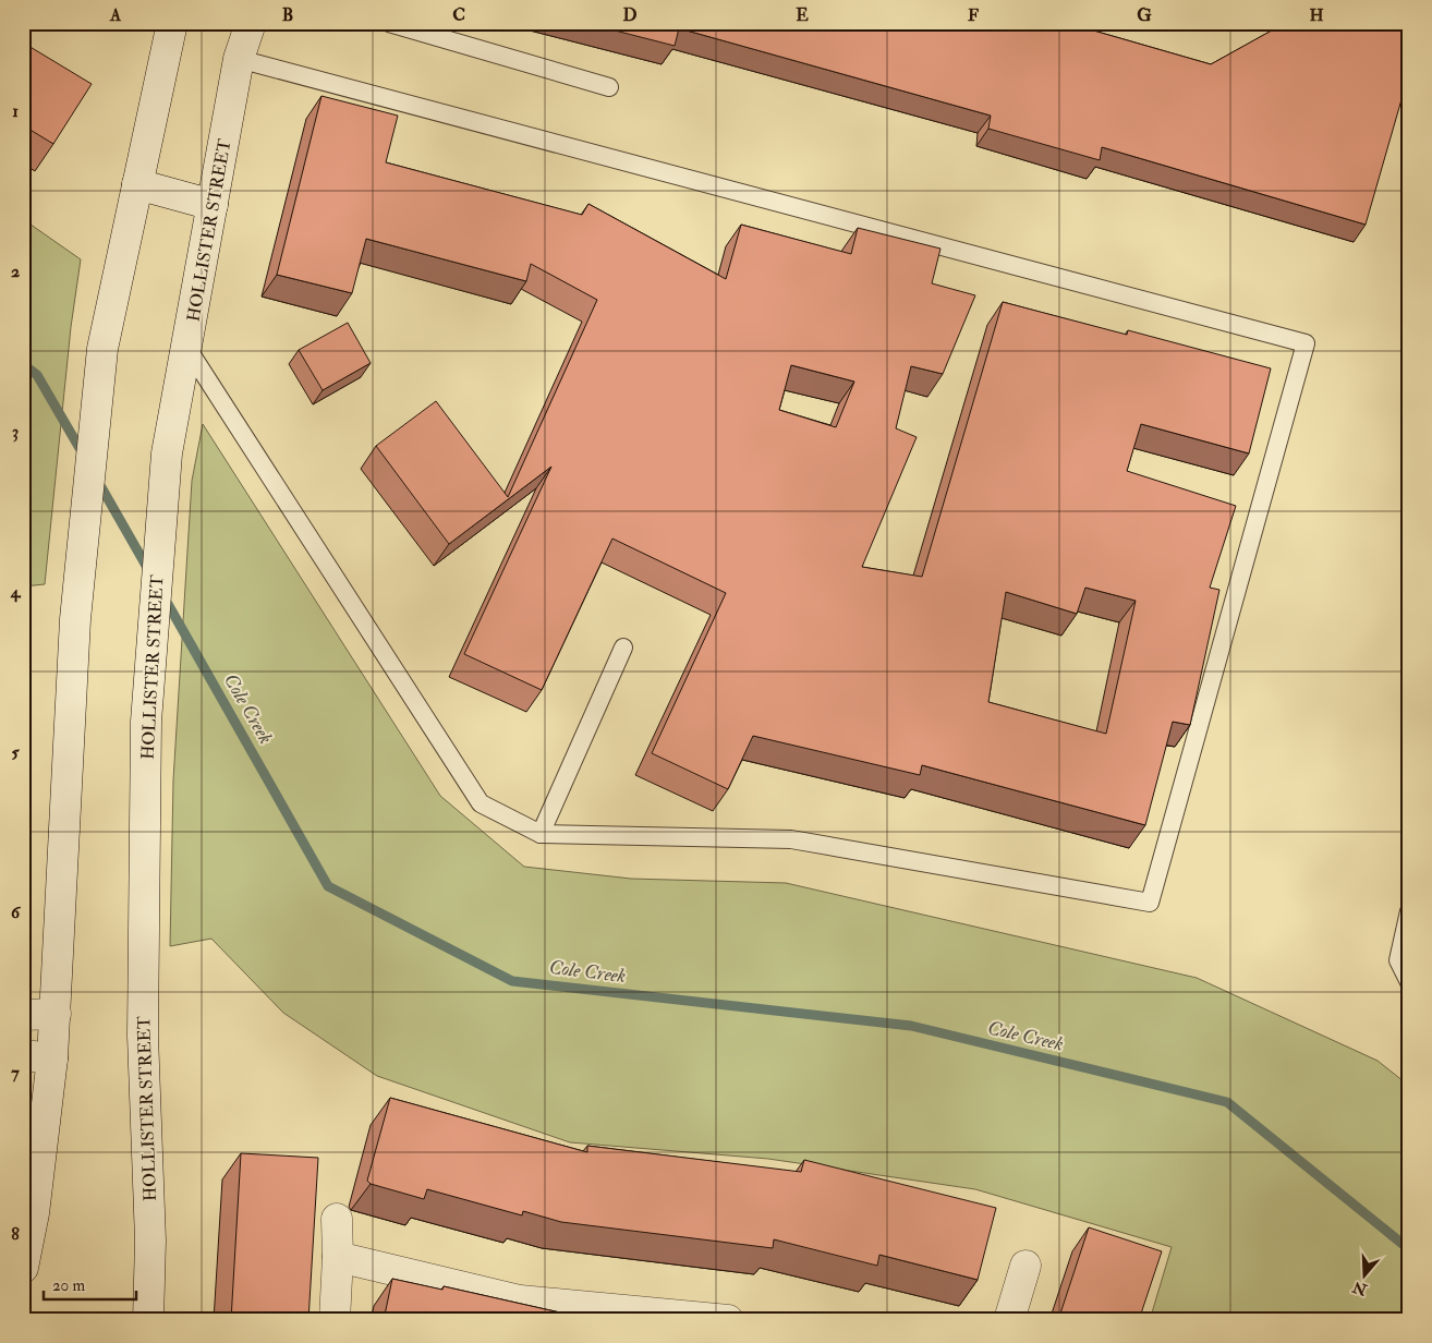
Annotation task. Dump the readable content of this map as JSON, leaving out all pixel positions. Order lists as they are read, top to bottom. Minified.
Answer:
{"streets":{"main road":["HOLLISTER STREET"]},"water":["Cole Creek"],"scale_bar":"20 m","north":"bottom","grid":{"columns":["A","B","C","D","E","F","G","H"],"rows":["1","2","3","4","5","6","7","8"]}}
